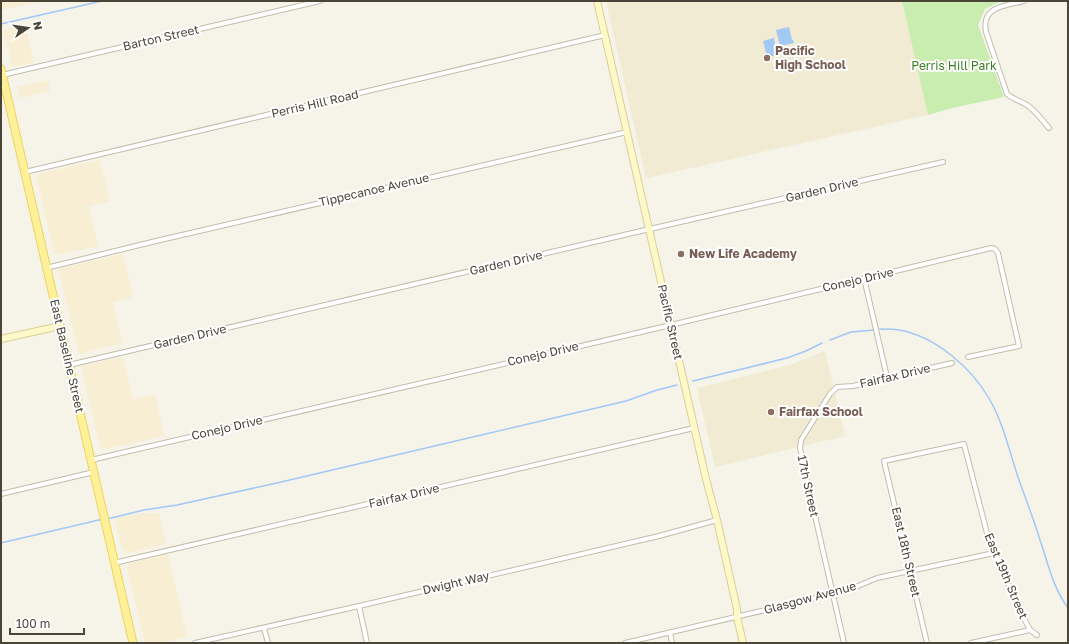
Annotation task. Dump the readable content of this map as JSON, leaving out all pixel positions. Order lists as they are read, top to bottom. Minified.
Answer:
{"streets":{"main road":["East Baseline Street"],"street":["Barton Street","Perris Hill Road","Tippecanoe Avenue","Garden Drive","Conejo Drive","Pacific Street","Fairfax Drive","17th Street","East 18th Street","East 19th Street","Dwight Way","Glasgow Avenue"]},"crossings":[["Barton Street","East Baseline Street"],["Perris Hill Road","Pacific Street"],["Perris Hill Road","East Baseline Street"],["Tippecanoe Avenue","Pacific Street"],["Tippecanoe Avenue","East Baseline Street"],["Garden Drive","Pacific Street"],["Garden Drive","East Baseline Street"],["Conejo Drive","Pacific Street"],["Conejo Drive","East Baseline Street"],["Pacific Street","Fairfax Drive"],["Pacific Street","Dwight Way"],["Pacific Street","Glasgow Avenue"],["East Baseline Street","Fairfax Drive"],["Fairfax Drive","17th Street"],["17th Street","Glasgow Avenue"],["East 18th Street","East 19th Street"],["East 18th Street","Glasgow Avenue"],["East 19th Street","Glasgow Avenue"]],"parks":["Perris Hill Park"],"places":["Pacific High School","New Life Academy","Fairfax School"],"scale_bar":"100 m","north":"right"}
